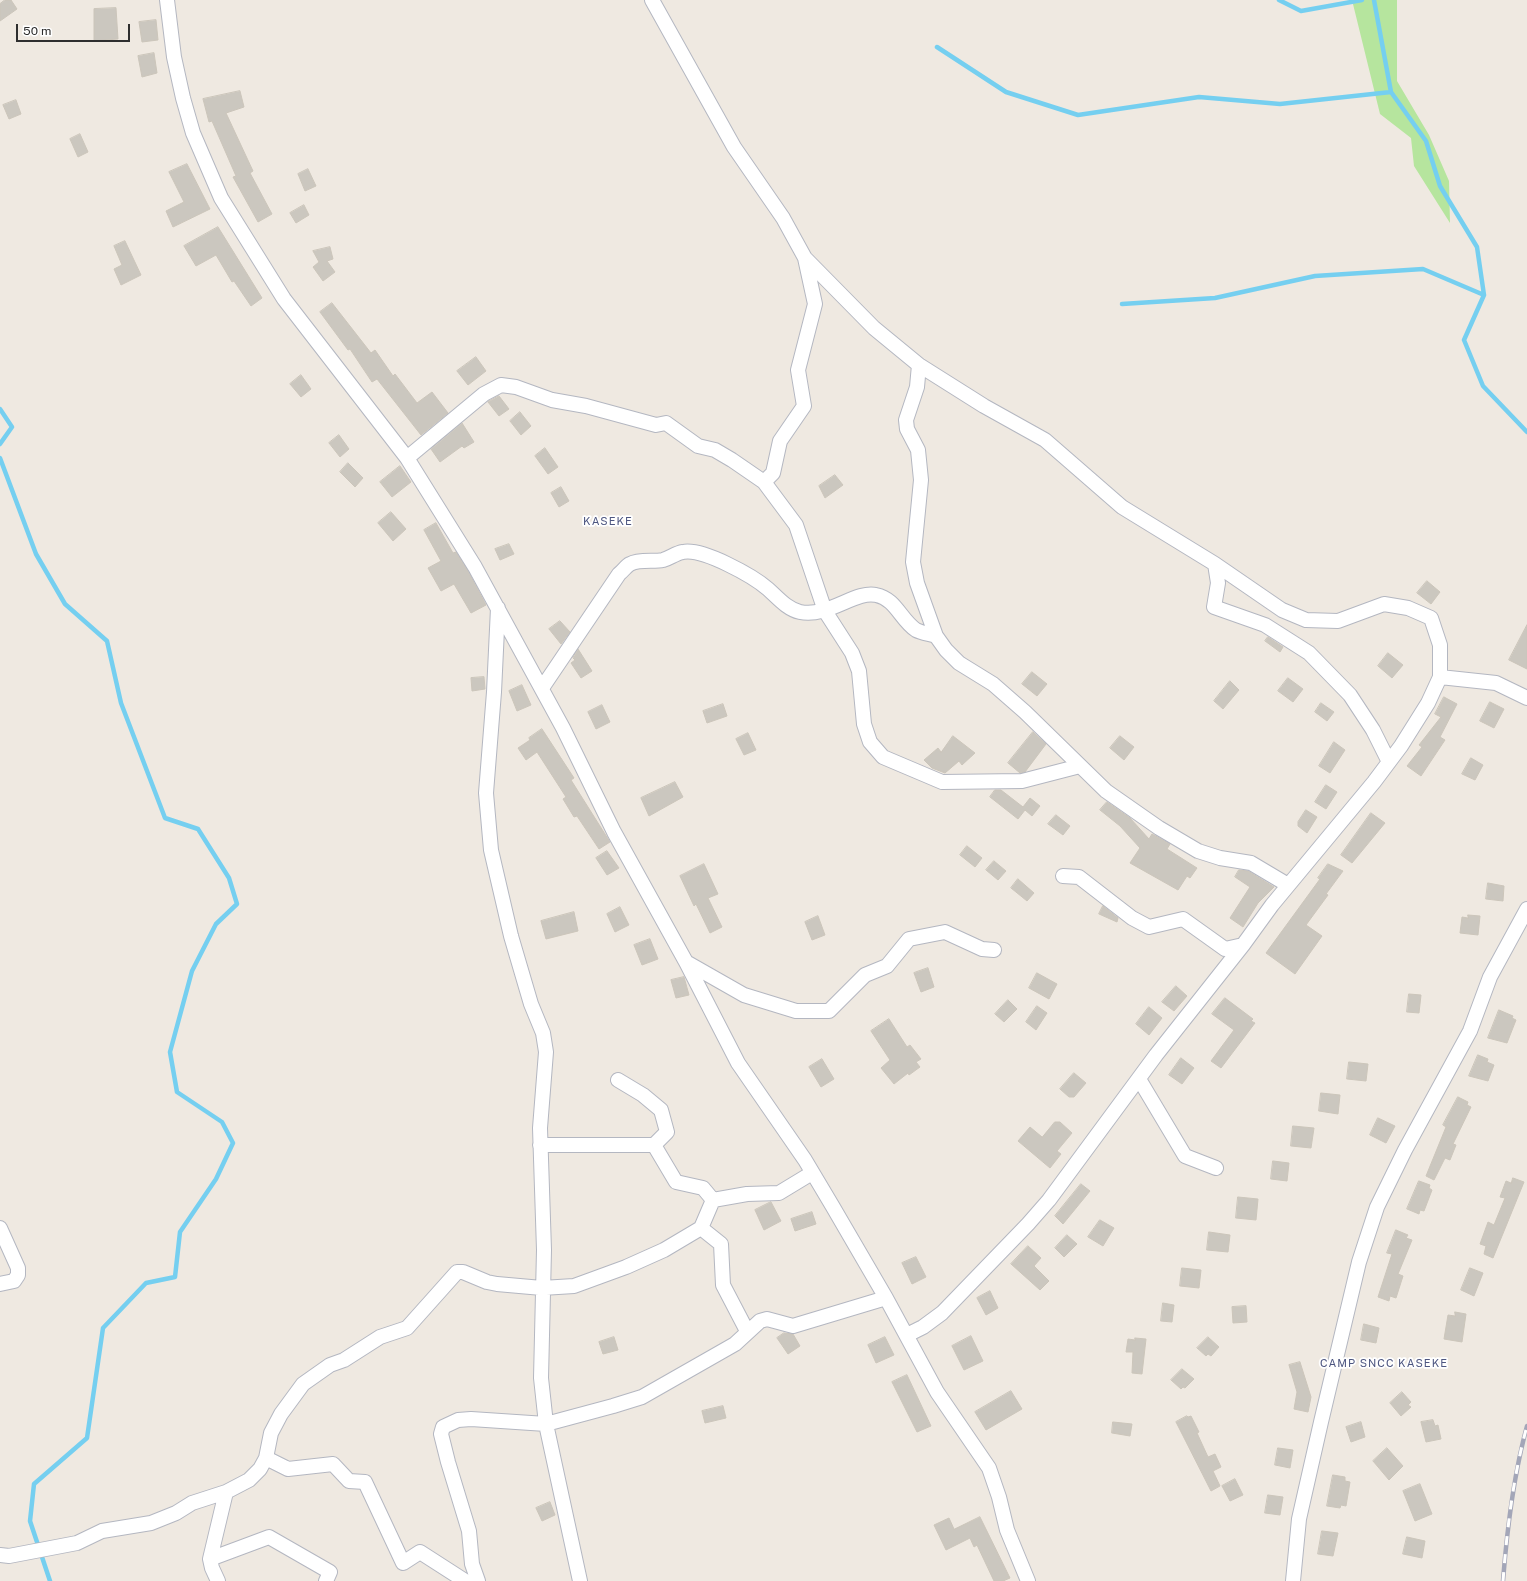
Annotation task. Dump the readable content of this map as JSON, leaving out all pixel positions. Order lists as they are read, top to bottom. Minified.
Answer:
{"districts":["KASEKE","CAMP SNCC KASEKE"],"scale_bar":"50 m"}
